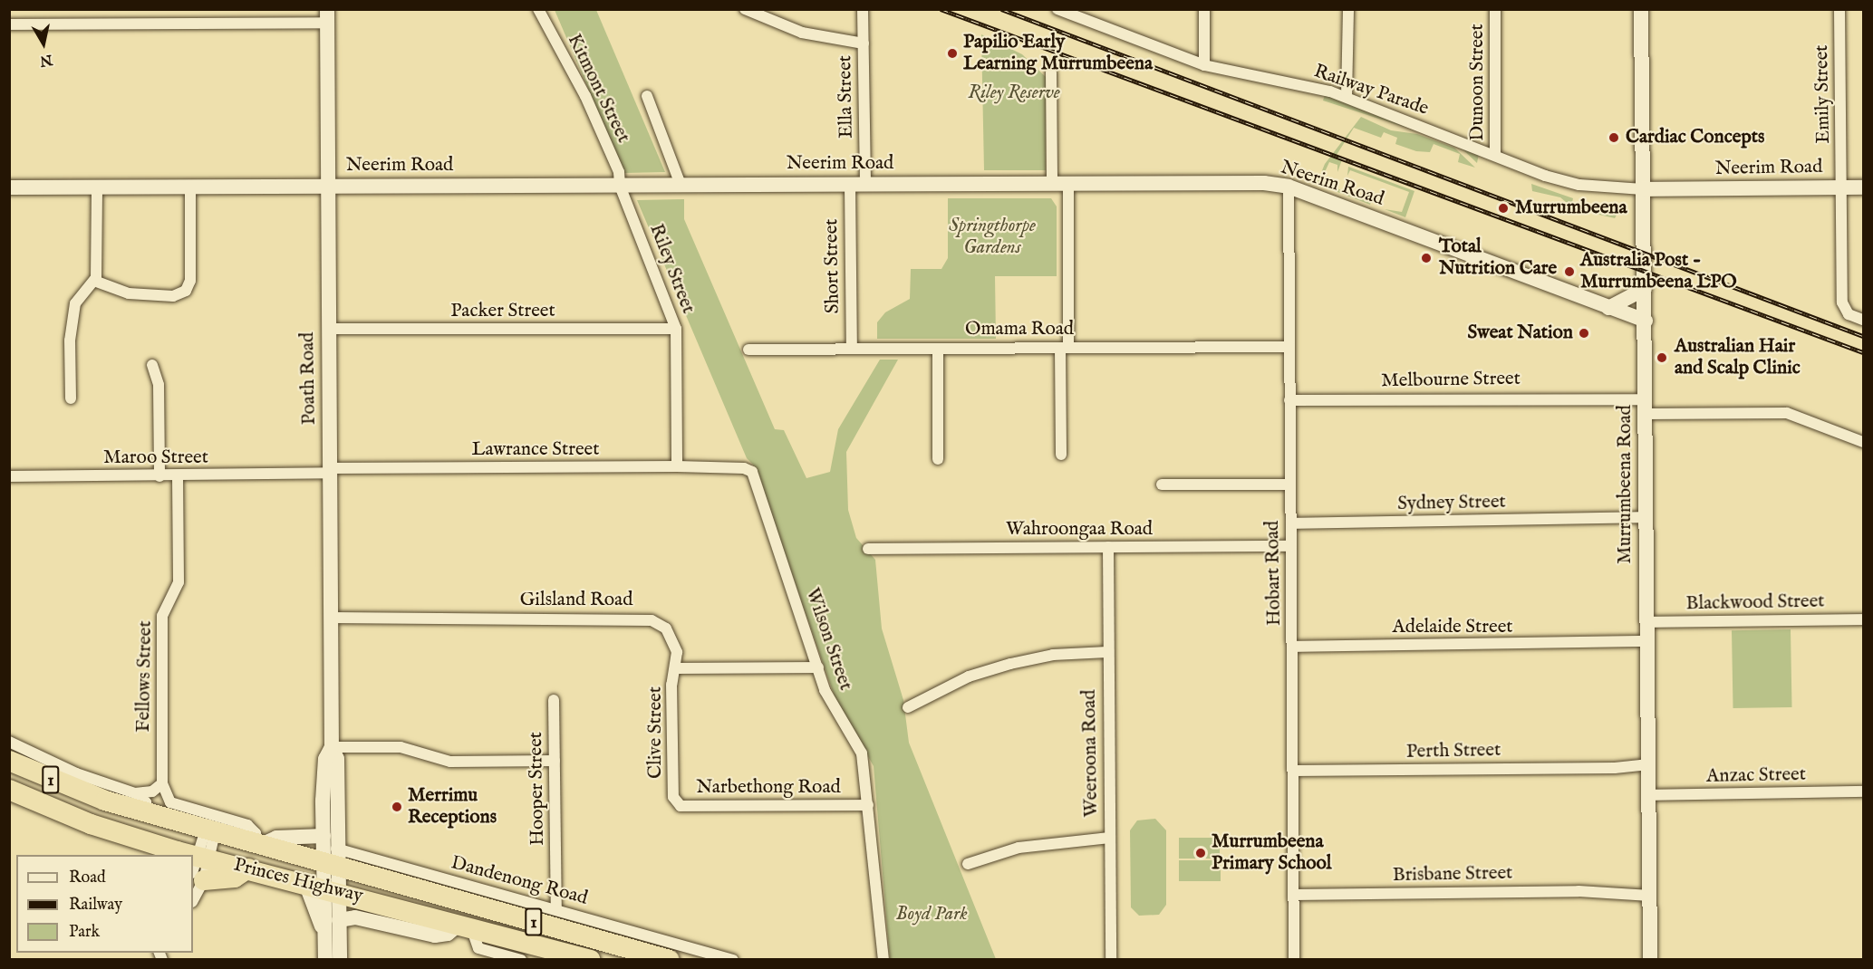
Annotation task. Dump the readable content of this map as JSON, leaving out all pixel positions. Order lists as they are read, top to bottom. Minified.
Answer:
{"streets":{"highway":["1","Princes Highway"],"street":["Dunoon Street","Kitmont Street","Railway Parade","Emily Street","Ella Street","Neerim Road","Short Street","Riley Street","Packer Street","Omama Road","Poath Road","Melbourne Street","Lawrance Street","Maroo Street","Murrumbeena Road","Sydney Street","Wahroongaa Road","Hobart Road","Gilsland Road","Blackwood Street","Adelaide Street","Wilson Street","Fellows Street","Clive Street","Perth Street","Weeroona Road","Anzac Street","Narbethong Road","Hooper Street","Brisbane Street","Dandenong Road"]},"crossings":[["Dunoon Street","Railway Parade"],["Kitmont Street","Neerim Road"],["Kitmont Street","Riley Street"],["Railway Parade","Neerim Road"],["Railway Parade","Murrumbeena Road"],["Emily Street","Neerim Road"],["Ella Street","Neerim Road"],["Ella Street","Short Street"],["Neerim Road","Short Street"],["Neerim Road","Riley Street"],["Neerim Road","Poath Road"],["Neerim Road","Murrumbeena Road"],["Neerim Road","Hobart Road"],["Short Street","Omama Road"],["Riley Street","Packer Street"],["Riley Street","Lawrance Street"],["Packer Street","Poath Road"],["Omama Road","Hobart Road"],["Poath Road","Lawrance Street"],["Poath Road","Maroo Street"],["Poath Road","Gilsland Road"],["Poath Road","1"],["Poath Road","Princes Highway"],["Poath Road","Dandenong Road"],["Melbourne Street","Murrumbeena Road"],["Melbourne Street","Hobart Road"],["Lawrance Street","Maroo Street"],["Lawrance Street","Wilson Street"],["Maroo Street","Fellows Street"],["Murrumbeena Road","Sydney Street"],["Murrumbeena Road","Blackwood Street"],["Murrumbeena Road","Adelaide Street"],["Murrumbeena Road","Perth Street"],["Murrumbeena Road","Anzac Street"],["Murrumbeena Road","Brisbane Street"],["Sydney Street","Hobart Road"],["Wahroongaa Road","Hobart Road"],["Wahroongaa Road","Weeroona Road"],["Hobart Road","Adelaide Street"],["Hobart Road","Perth Street"],["Hobart Road","Brisbane Street"],["Gilsland Road","Clive Street"],["Wilson Street","Narbethong Road"],["Fellows Street","Princes Highway"],["Clive Street","Narbethong Road"],["1","Princes Highway"],["1","Dandenong Road"],["Hooper Street","Dandenong Road"],["Princes Highway","Dandenong Road"]],"parks":["Riley Reserve","Springthorpe Gardens","Boyd Park"],"places":["Papilio Early Learning Murrumbeena","Cardiac Concepts","Murrumbeena","Total Nutrition Care","Australia Post - Murrumbeena LPO","Sweat Nation","Australian Hair and Scalp Clinic","Merrimu Receptions","Murrumbeena Primary School"],"legend":["Road","Railway","Park"],"north":"bottom"}
